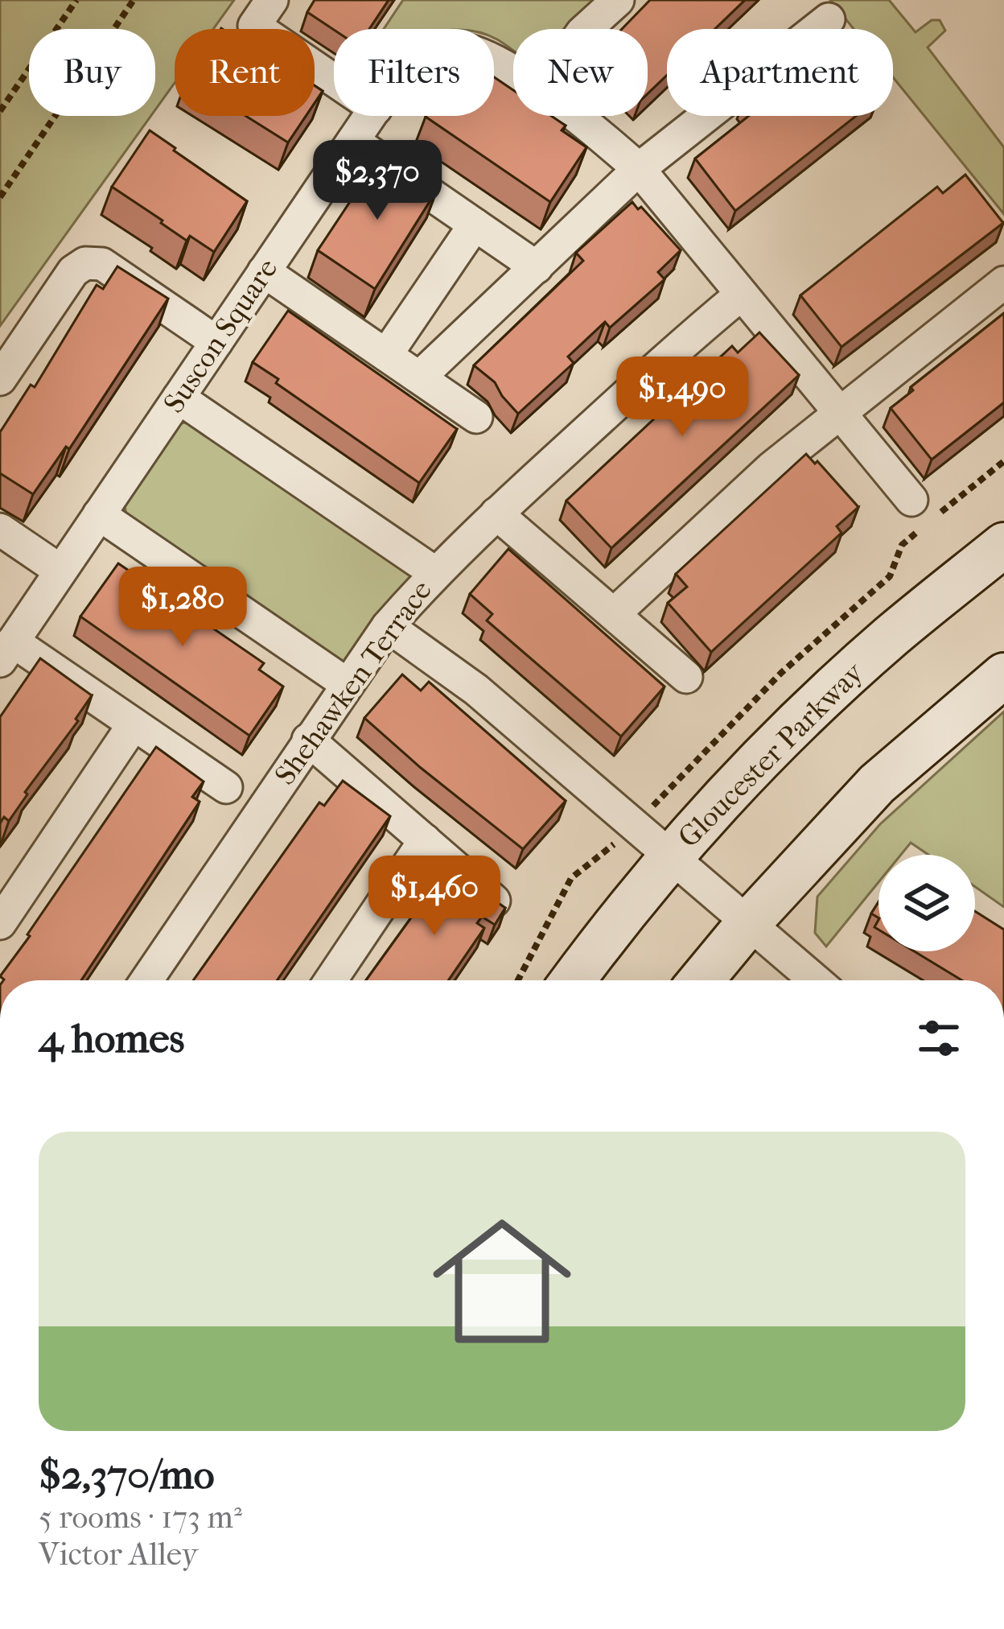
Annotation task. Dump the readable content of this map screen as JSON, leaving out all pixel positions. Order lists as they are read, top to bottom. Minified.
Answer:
{"streets":{"main road":["Gloucester Parkway"],"street":["Suscon Square","Shehawken Terrace"]},"crossings":[["Suscon Square","Shehawken Terrace"]],"page":{"chip":["Buy","Rent","Filters","New","Apartment"],"price":["$2,370","$1,490","$1,280","$1,460"],"heading":"4 homes","list":[{"name":"$2,370/mo","note":"5 rooms · 173 m² · Victor Alley"}]}}
